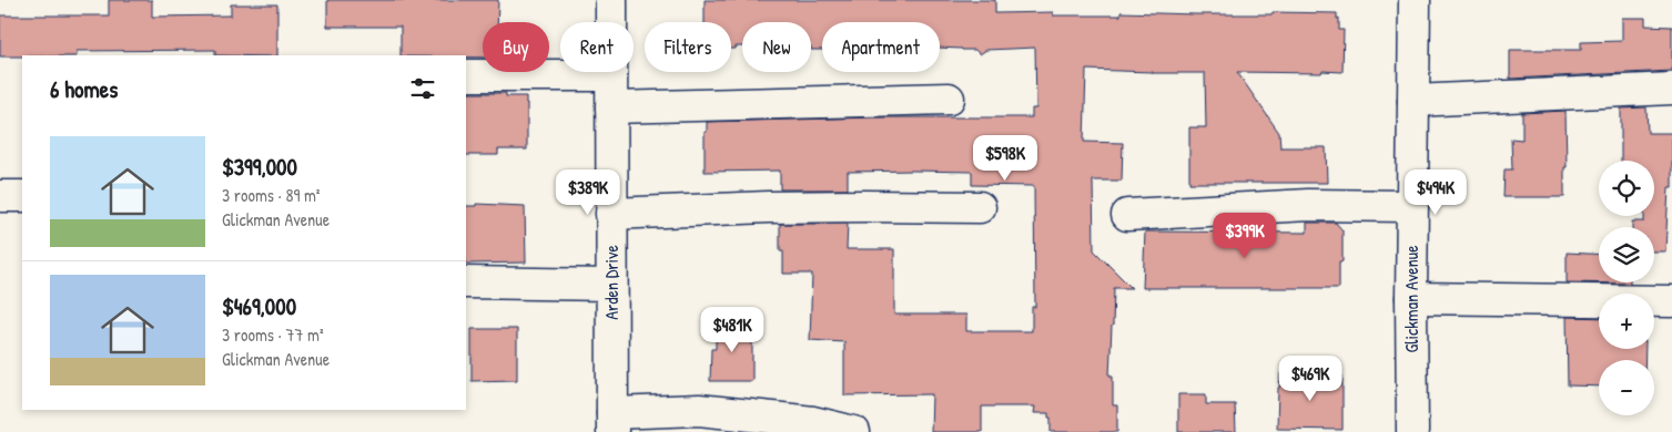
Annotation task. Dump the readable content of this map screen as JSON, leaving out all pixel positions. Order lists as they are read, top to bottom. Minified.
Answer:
{"streets":{"street":["Arden Drive","Glickman Avenue"]},"page":{"chip":["Buy","Rent","Filters","New","Apartment"],"heading":"6 homes","list":[{"name":"$399,000","note":"3 rooms · 89 m² · Glickman Avenue"},{"name":"$469,000","note":"3 rooms · 77 m² · Glickman Avenue"}],"price":["$598K","$389K","$494K","$399K","$481K","$469K"],"map_buttons":["+","−"]}}
